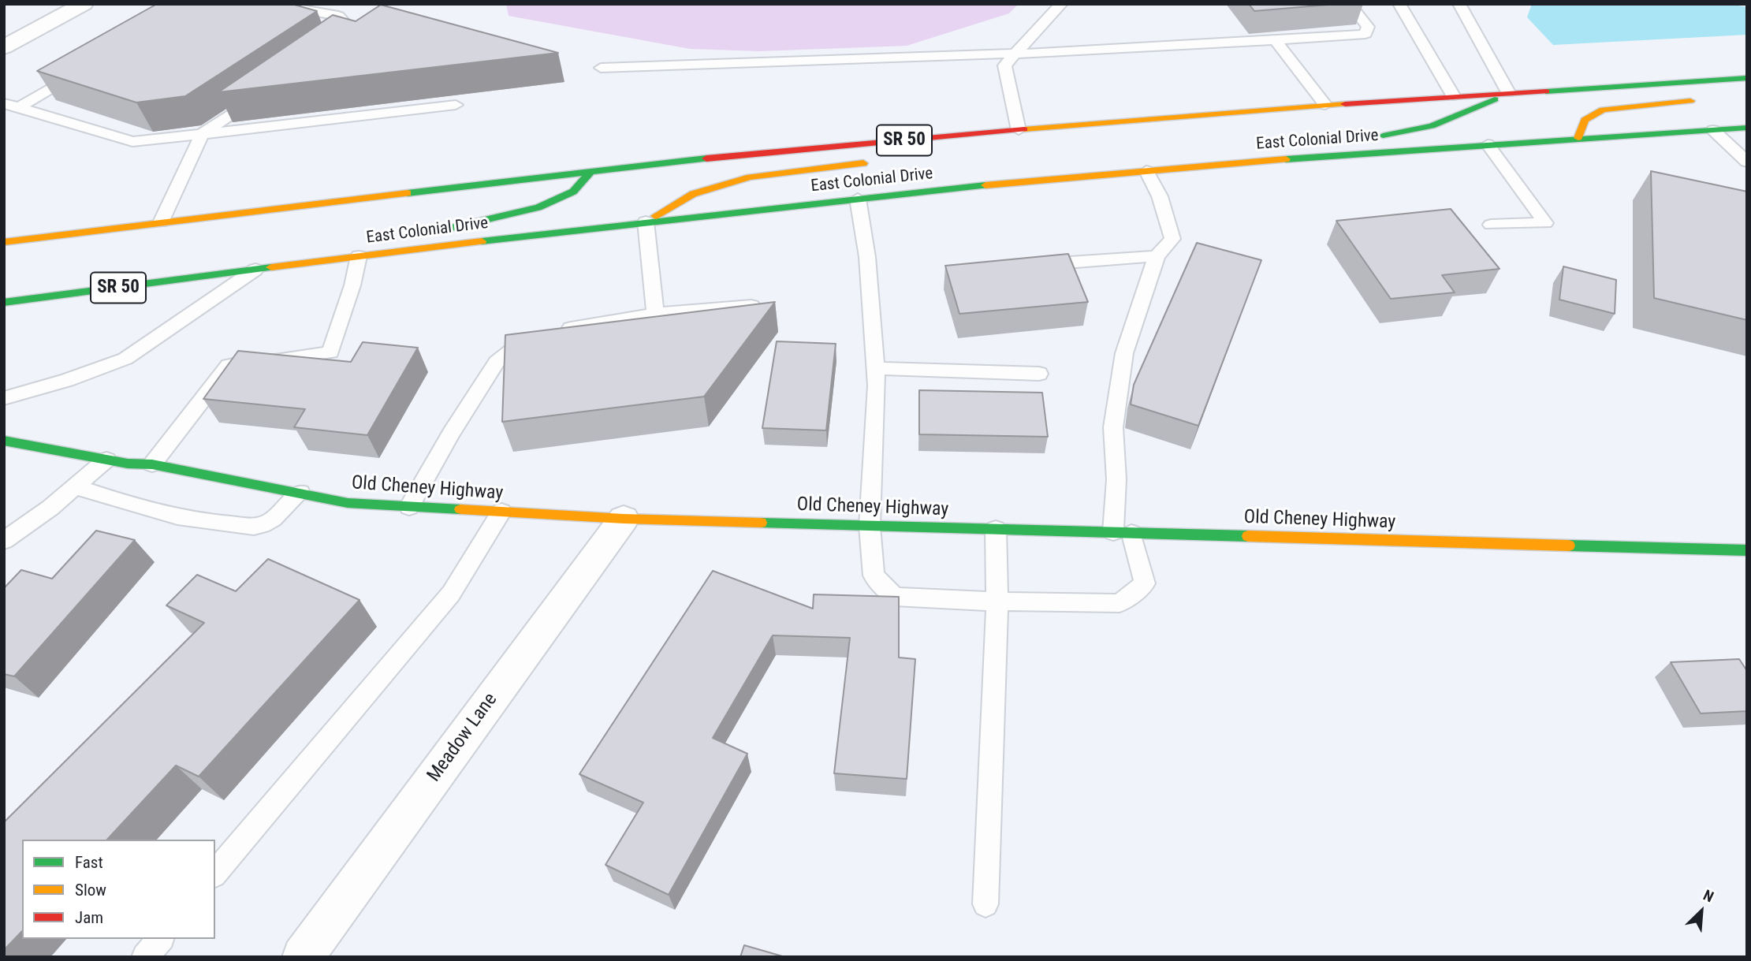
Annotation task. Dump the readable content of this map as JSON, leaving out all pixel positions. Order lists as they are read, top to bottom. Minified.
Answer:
{"streets":{"main road":["SR 50","East Colonial Drive","Old Cheney Highway"],"street":["Meadow Lane"]},"crossings":[["Old Cheney Highway","Meadow Lane"]],"legend":["Fast","Slow","Jam"],"north":"top right"}
